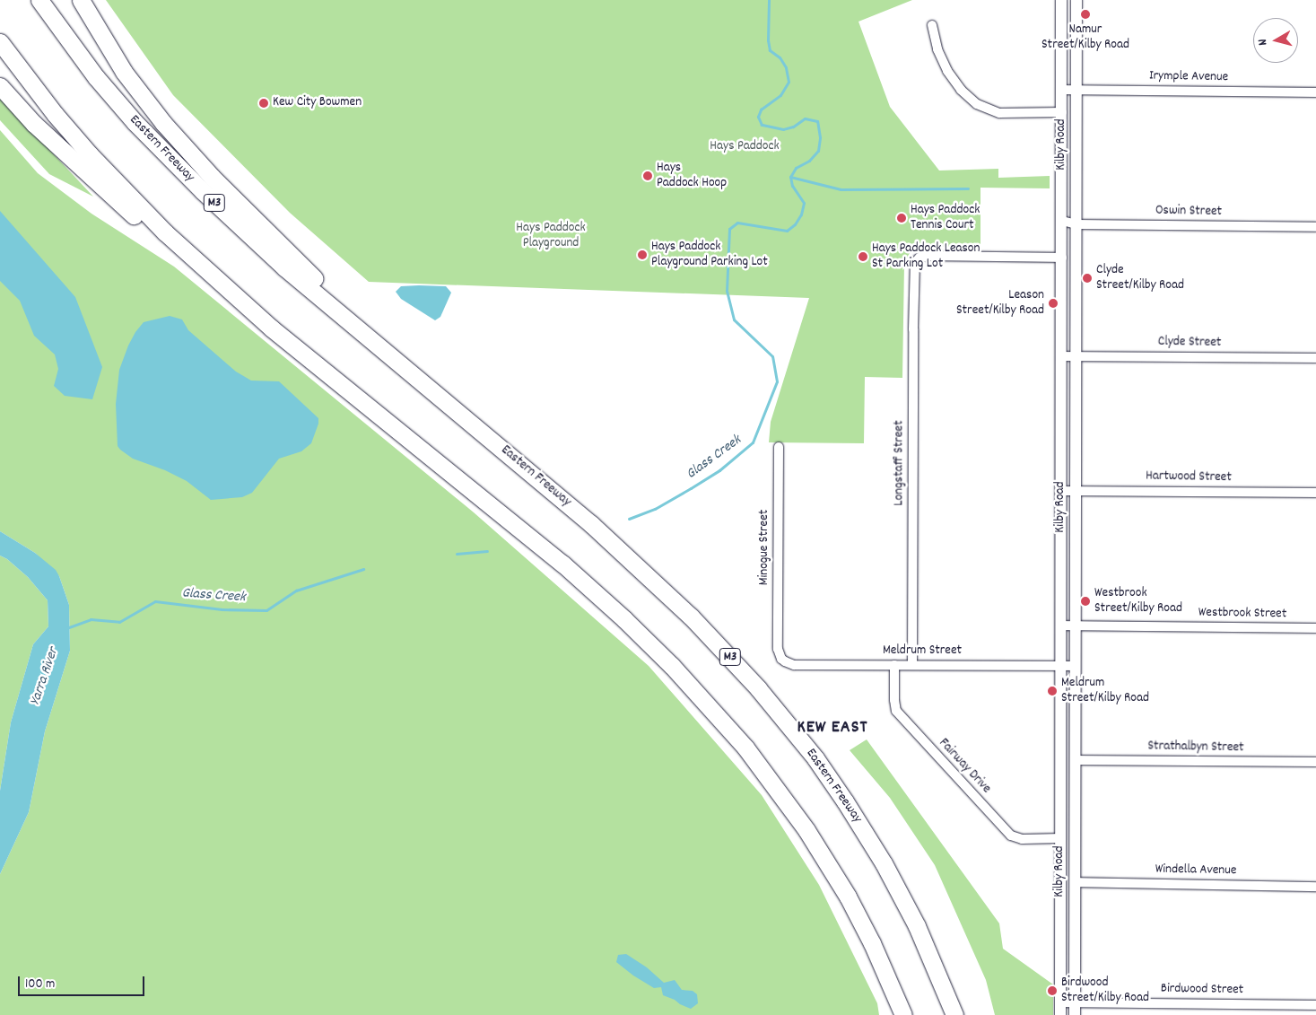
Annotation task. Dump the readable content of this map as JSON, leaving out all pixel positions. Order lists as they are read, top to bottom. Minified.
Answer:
{"streets":{"highway":["Eastern Freeway","M3"],"street":["Irymple Avenue","Kilby Road","Oswin Street","Clyde Street","Longstaff Street","Hartwood Street","Minogue Street","Westbrook Street","Meldrum Street","Strathalbyn Street","Fairway Drive","Windella Avenue","Birdwood Street"]},"crossings":[["Irymple Avenue","Kilby Road"],["Kilby Road","Oswin Street"],["Kilby Road","Clyde Street"],["Kilby Road","Longstaff Street"],["Kilby Road","Hartwood Street"],["Kilby Road","Westbrook Street"],["Kilby Road","Meldrum Street"],["Kilby Road","Strathalbyn Street"],["Kilby Road","Fairway Drive"],["Kilby Road","Windella Avenue"],["Kilby Road","Birdwood Street"],["Longstaff Street","Meldrum Street"],["Minogue Street","Meldrum Street"],["Meldrum Street","Fairway Drive"]],"districts":["KEW EAST"],"water":["Glass Creek","Yarra River"],"parks":["Hays Paddock","Hays Paddock Playground"],"places":["Namur Street/Kilby Road","Kew City Bowmen","Hays Paddock Hoop","Hays Paddock Tennis Court","Hays Paddock Playground Parking Lot","Hays Paddock Leason St Parking Lot","Clyde Street/Kilby Road","Leason Street/Kilby Road","Westbrook Street/Kilby Road","Meldrum Street/Kilby Road","Birdwood Street/Kilby Road"],"scale_bar":"100 m","north":"left"}
